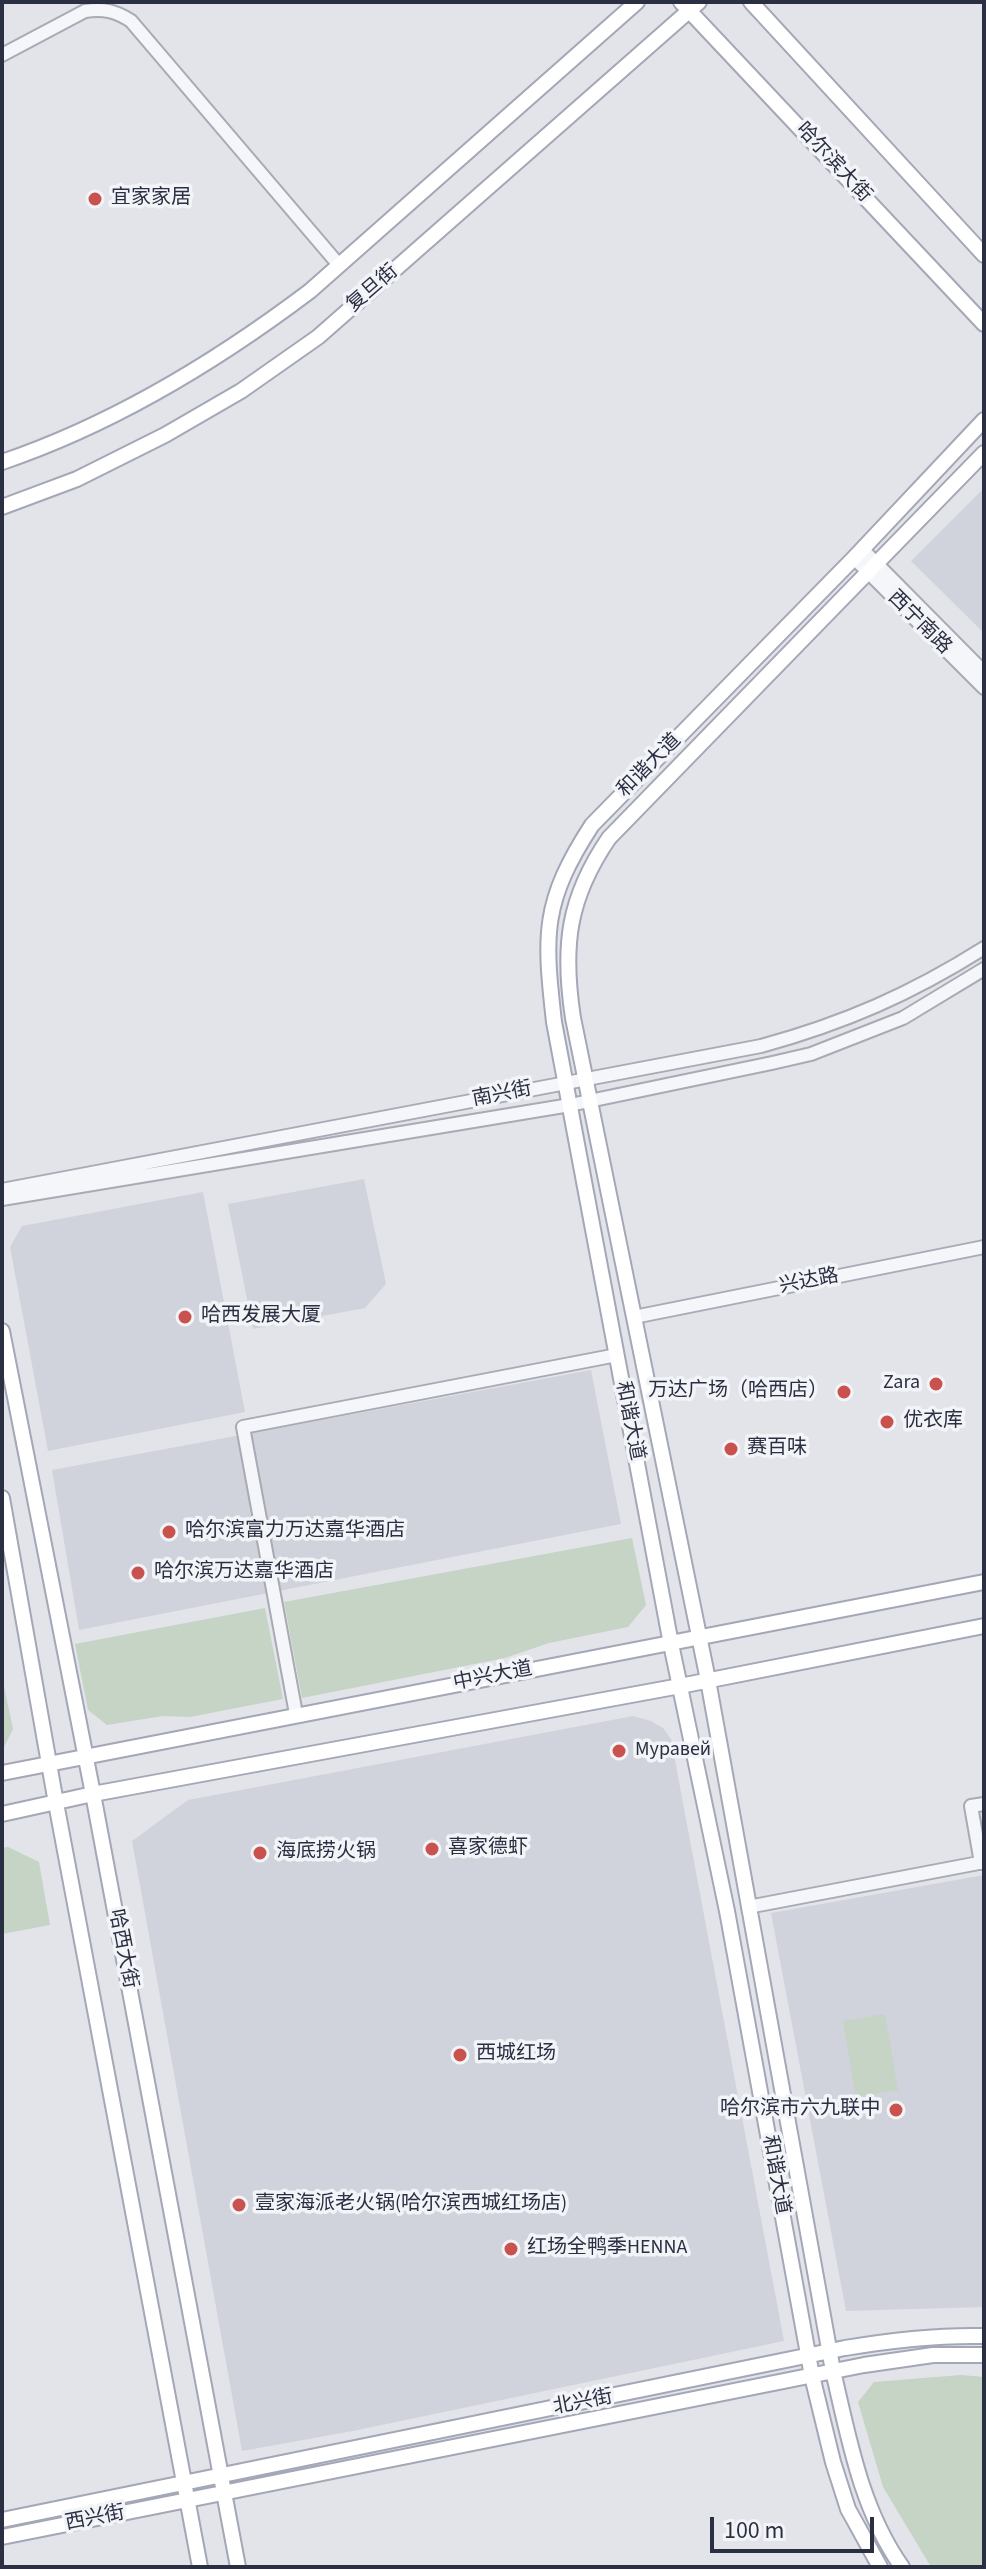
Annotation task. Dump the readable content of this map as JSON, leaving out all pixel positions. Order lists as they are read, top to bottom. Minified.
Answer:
{"streets":{"main road":["哈尔滨大街","复旦街","和谐大道","中兴大道","哈西大街","北兴街","西兴街"],"street":["西宁南路","南兴街","兴达路"]},"crossings":[["哈尔滨大街","复旦街"],["西宁南路","和谐大道"],["和谐大道","南兴街"],["和谐大道","兴达路"],["和谐大道","中兴大道"],["和谐大道","北兴街"],["中兴大道","哈西大街"],["哈西大街","北兴街"],["哈西大街","西兴街"],["北兴街","西兴街"]],"places":["宜家家居","哈西发展大厦","Zara","万达广场（哈西店）","优衣库","赛百味","哈尔滨富力万达嘉华酒店","哈尔滨万达嘉华酒店","Муравей","喜家德虾","海底捞火锅","西城红场","哈尔滨市六九联中","壹家海派老火锅(哈尔滨西城红场店)","红场全鸭季HENNA"],"scale_bar":"100 m"}
